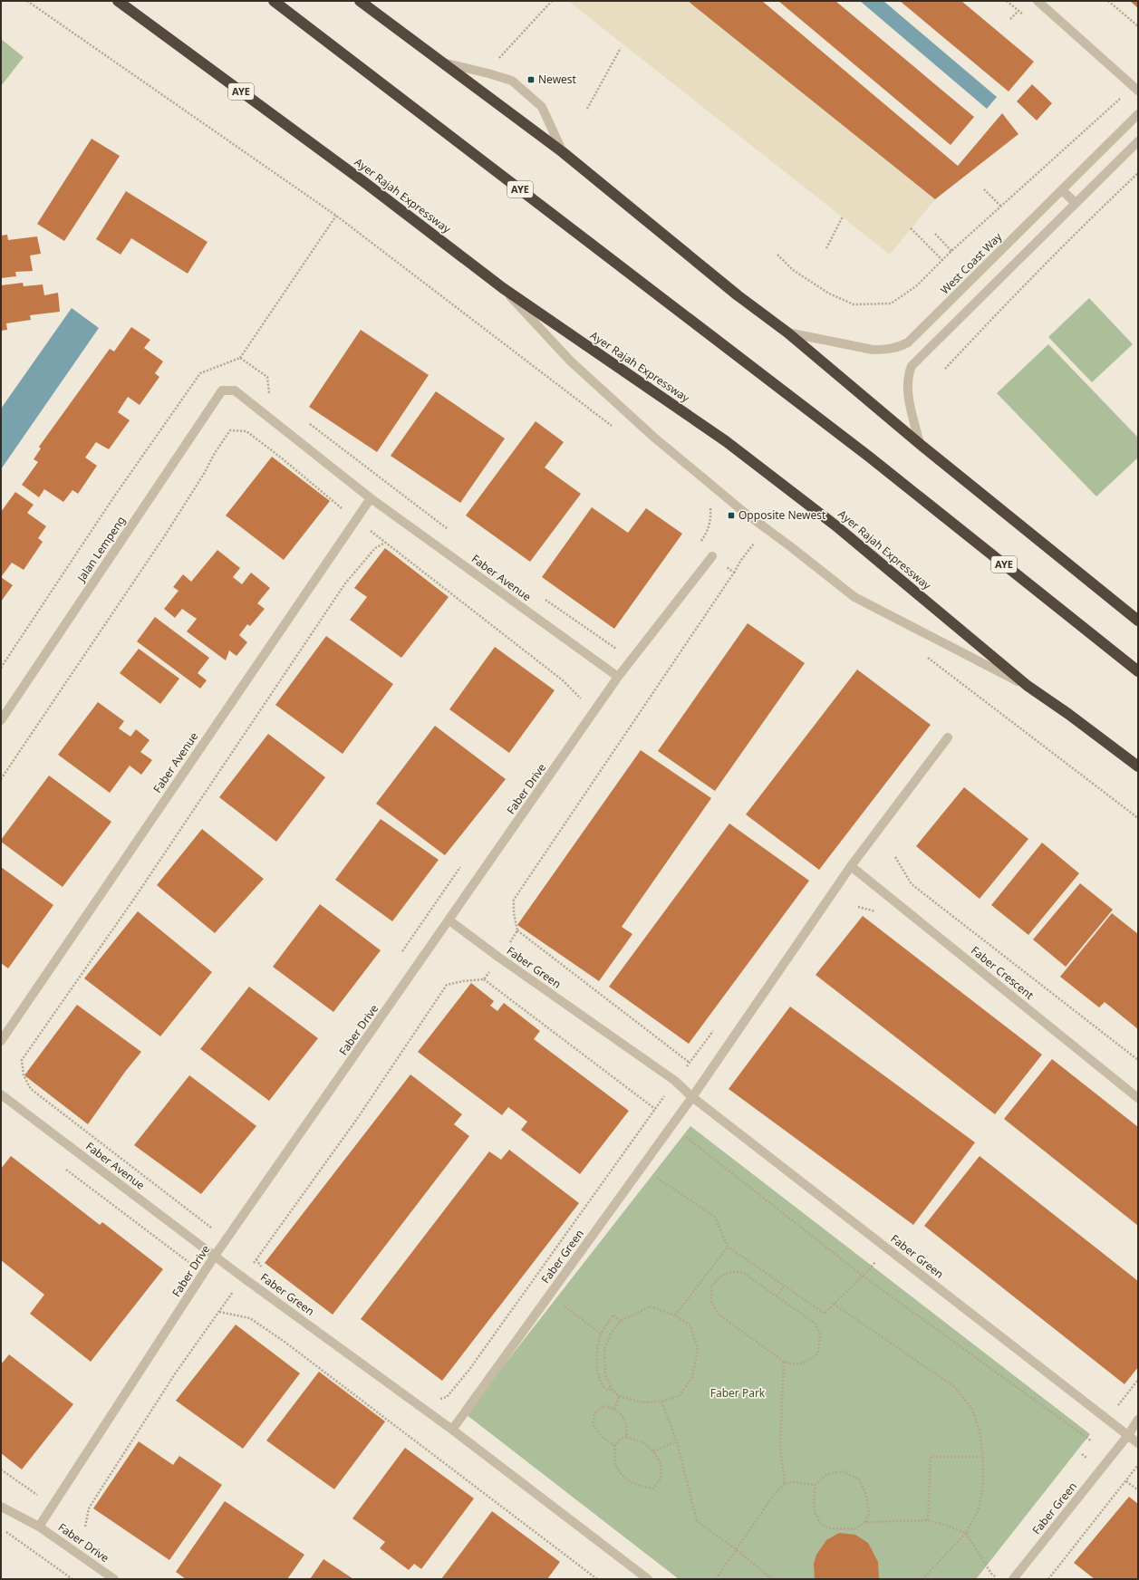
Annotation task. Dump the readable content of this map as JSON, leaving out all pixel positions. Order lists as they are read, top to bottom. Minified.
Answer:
{"streets":{"highway":["AYE","Ayer Rajah Expressway"],"street":["West Coast Way","Jalan Lempeng","Faber Avenue","Faber Drive","Faber Green","Faber Crescent"]},"crossings":[["Jalan Lempeng","Faber Avenue"],["Faber Avenue","Faber Drive"],["Faber Avenue","Faber Green"],["Faber Drive","Faber Green"]],"parks":["Faber Park"],"places":{"transit":["Newest","Opposite Newest"]}}
